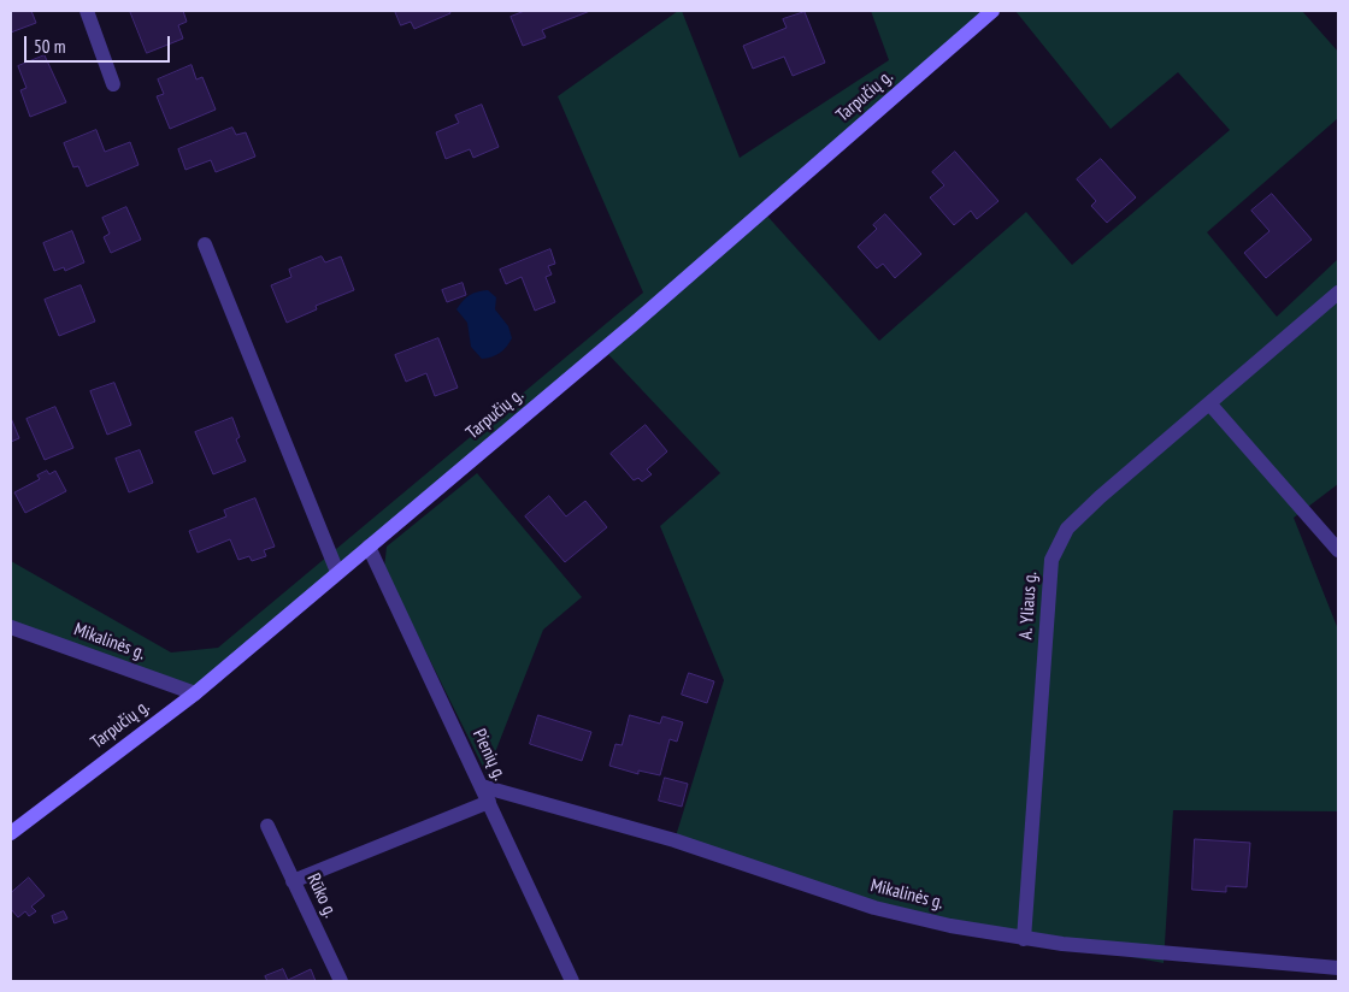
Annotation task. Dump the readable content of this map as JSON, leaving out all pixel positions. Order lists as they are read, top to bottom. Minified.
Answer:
{"streets":{"main road":["Tarpučių g."],"street":["A. Yliaus g.","Mikalinės g.","Pienių g.","Rūko g."]},"crossings":[["Tarpučių g.","Mikalinės g."],["Tarpučių g.","Pienių g."],["A. Yliaus g.","Mikalinės g."],["Mikalinės g.","Pienių g."]],"scale_bar":"50 m"}
